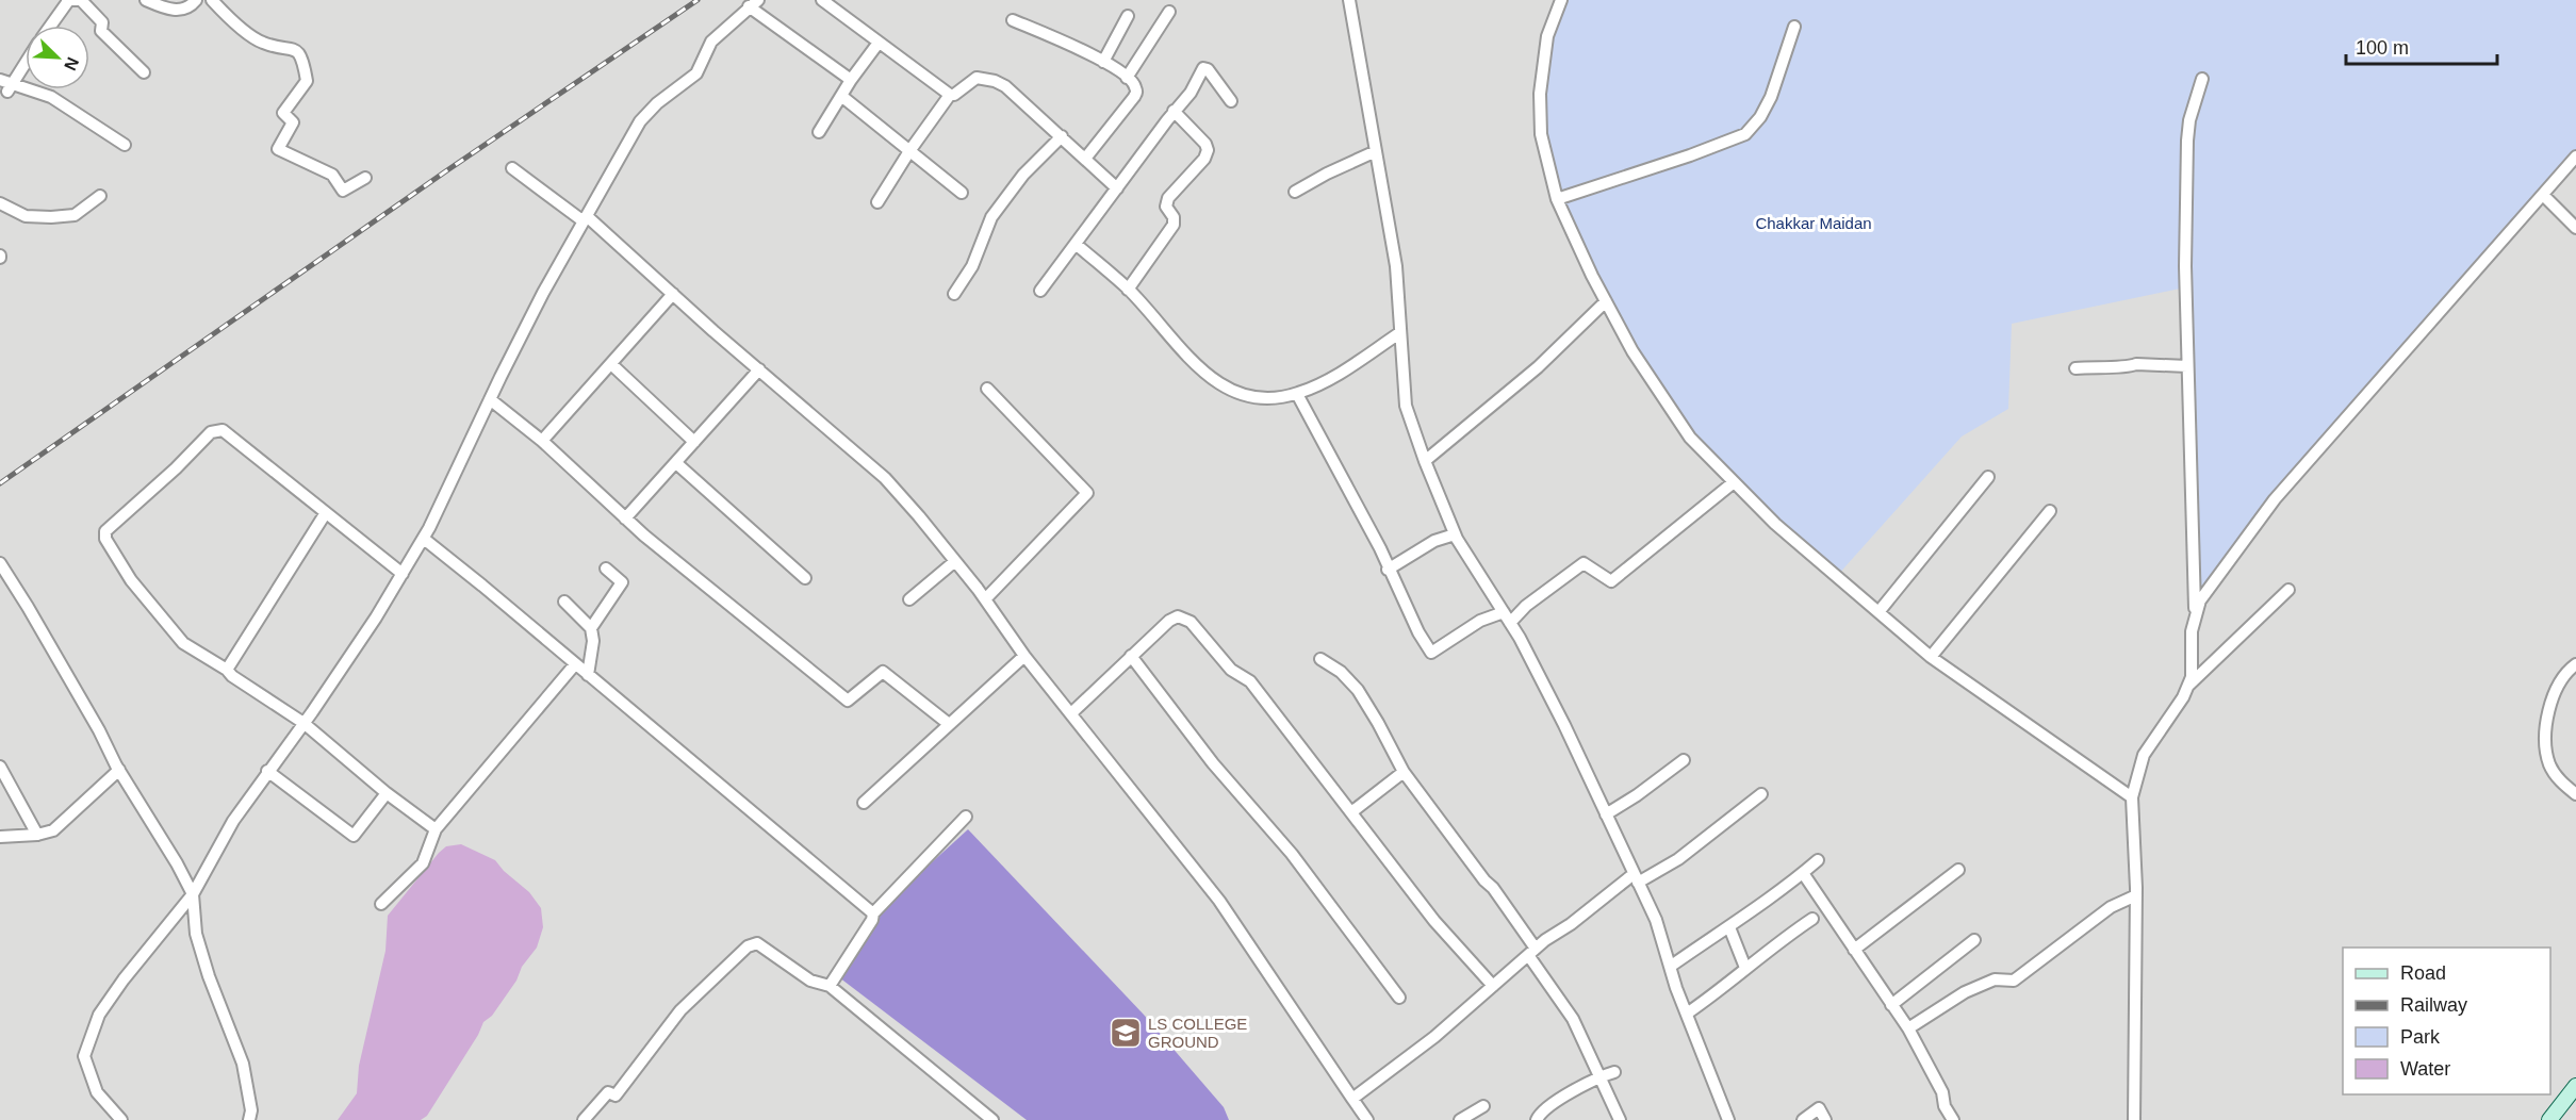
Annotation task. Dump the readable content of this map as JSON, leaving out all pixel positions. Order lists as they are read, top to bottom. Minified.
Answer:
{"parks":["Chakkar Maidan"],"places":{"school or university":["LS COLLEGE GROUND"]},"legend":["Road","Railway","Park","Water"],"scale_bar":"100 m","north":"bottom right"}
